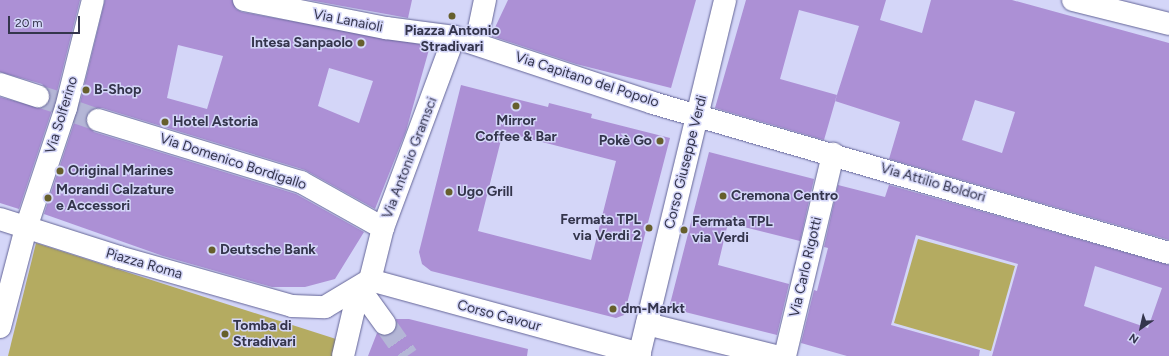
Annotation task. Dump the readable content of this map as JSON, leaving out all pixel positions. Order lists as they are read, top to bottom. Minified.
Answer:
{"streets":{"street":["Via Lanaioli","Via Capitano del Popolo","Via Solferino","Via Antonio Gramsci","Via Domenico Bordigallo","Corso Giuseppe Verdi","Via Attilio Boldori","Piazza Roma","Via Carlo Rigotti","Corso Cavour"]},"crossings":[["Via Lanaioli","Via Capitano del Popolo"],["Via Lanaioli","Via Antonio Gramsci"],["Via Capitano del Popolo","Via Antonio Gramsci"],["Via Capitano del Popolo","Corso Giuseppe Verdi"],["Via Capitano del Popolo","Via Attilio Boldori"],["Via Solferino","Piazza Roma"],["Via Antonio Gramsci","Via Domenico Bordigallo"],["Via Antonio Gramsci","Piazza Roma"],["Via Antonio Gramsci","Corso Cavour"],["Corso Giuseppe Verdi","Via Attilio Boldori"],["Corso Giuseppe Verdi","Corso Cavour"],["Via Attilio Boldori","Via Carlo Rigotti"],["Piazza Roma","Corso Cavour"]],"places":["Piazza Antonio Stradivari","Intesa Sanpaolo","B-Shop","Mirror Coffee & Bar","Hotel Astoria","Pokè Go","Original Marines","Ugo Grill","Cremona Centro","Morandi Calzature e Accessori","Fermata TPL via Verdi 2","Fermata TPL via Verdi","Deutsche Bank","dm-Markt","Tomba di Stradivari"],"scale_bar":"20 m","north":"bottom left"}
